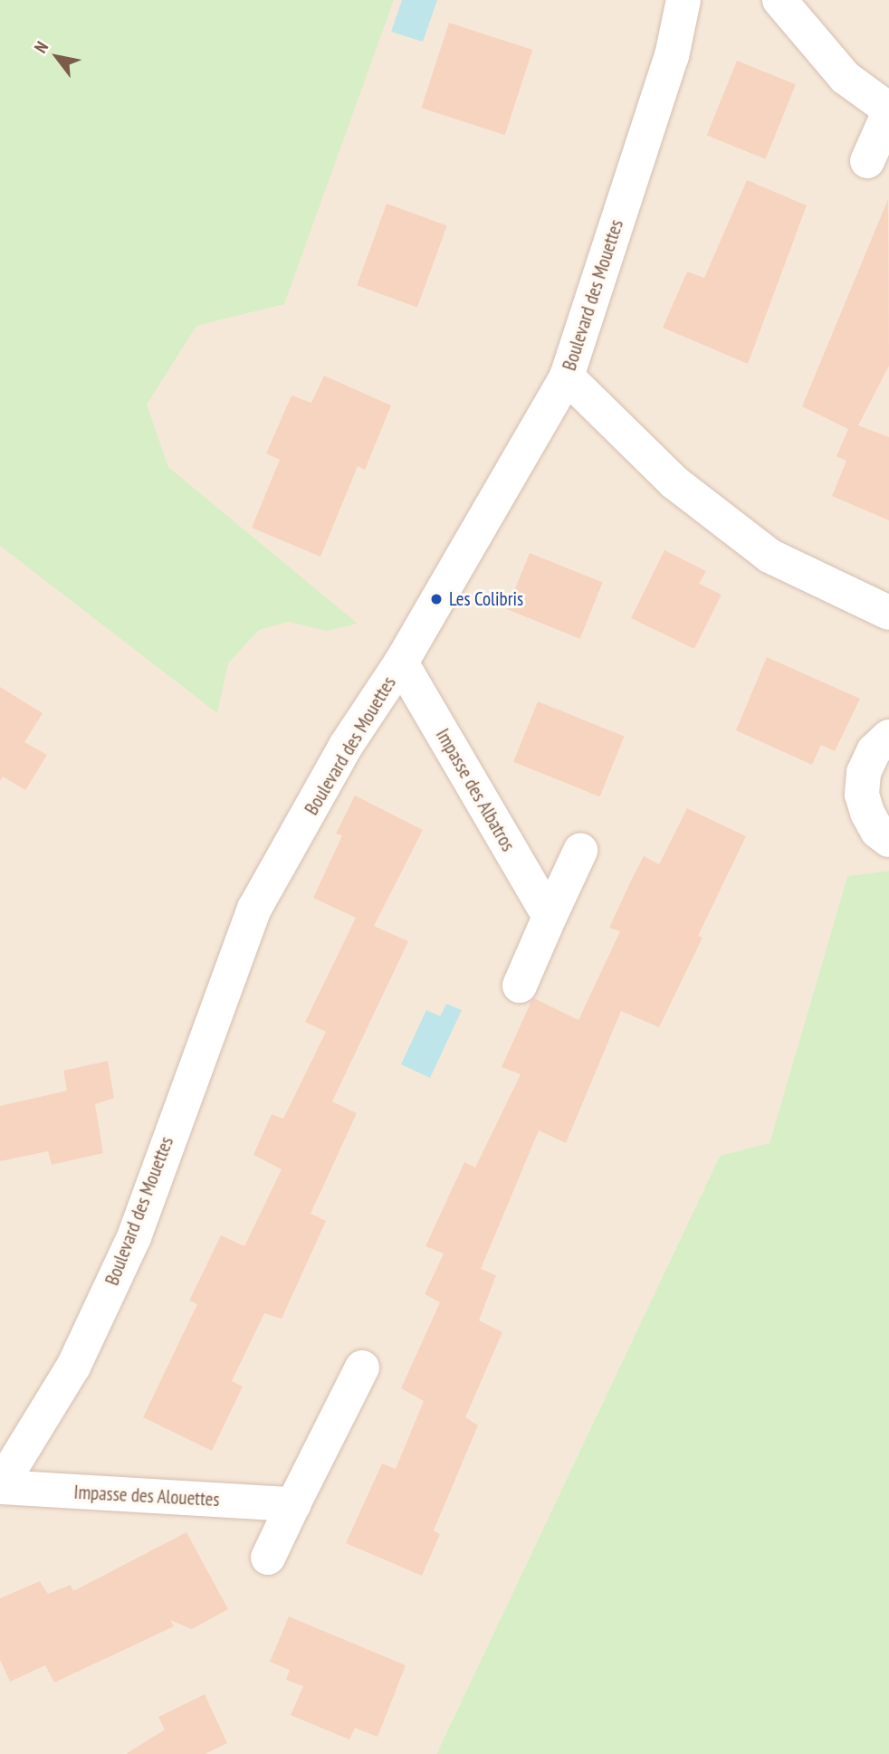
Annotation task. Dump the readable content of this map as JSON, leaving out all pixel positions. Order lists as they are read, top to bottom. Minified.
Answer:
{"streets":{"street":["Boulevard des Mouettes","Impasse des Albatros","Impasse des Alouettes"]},"crossings":[["Boulevard des Mouettes","Impasse des Albatros"],["Boulevard des Mouettes","Impasse des Alouettes"]],"places":["Les Colibris"],"north":"top left"}
